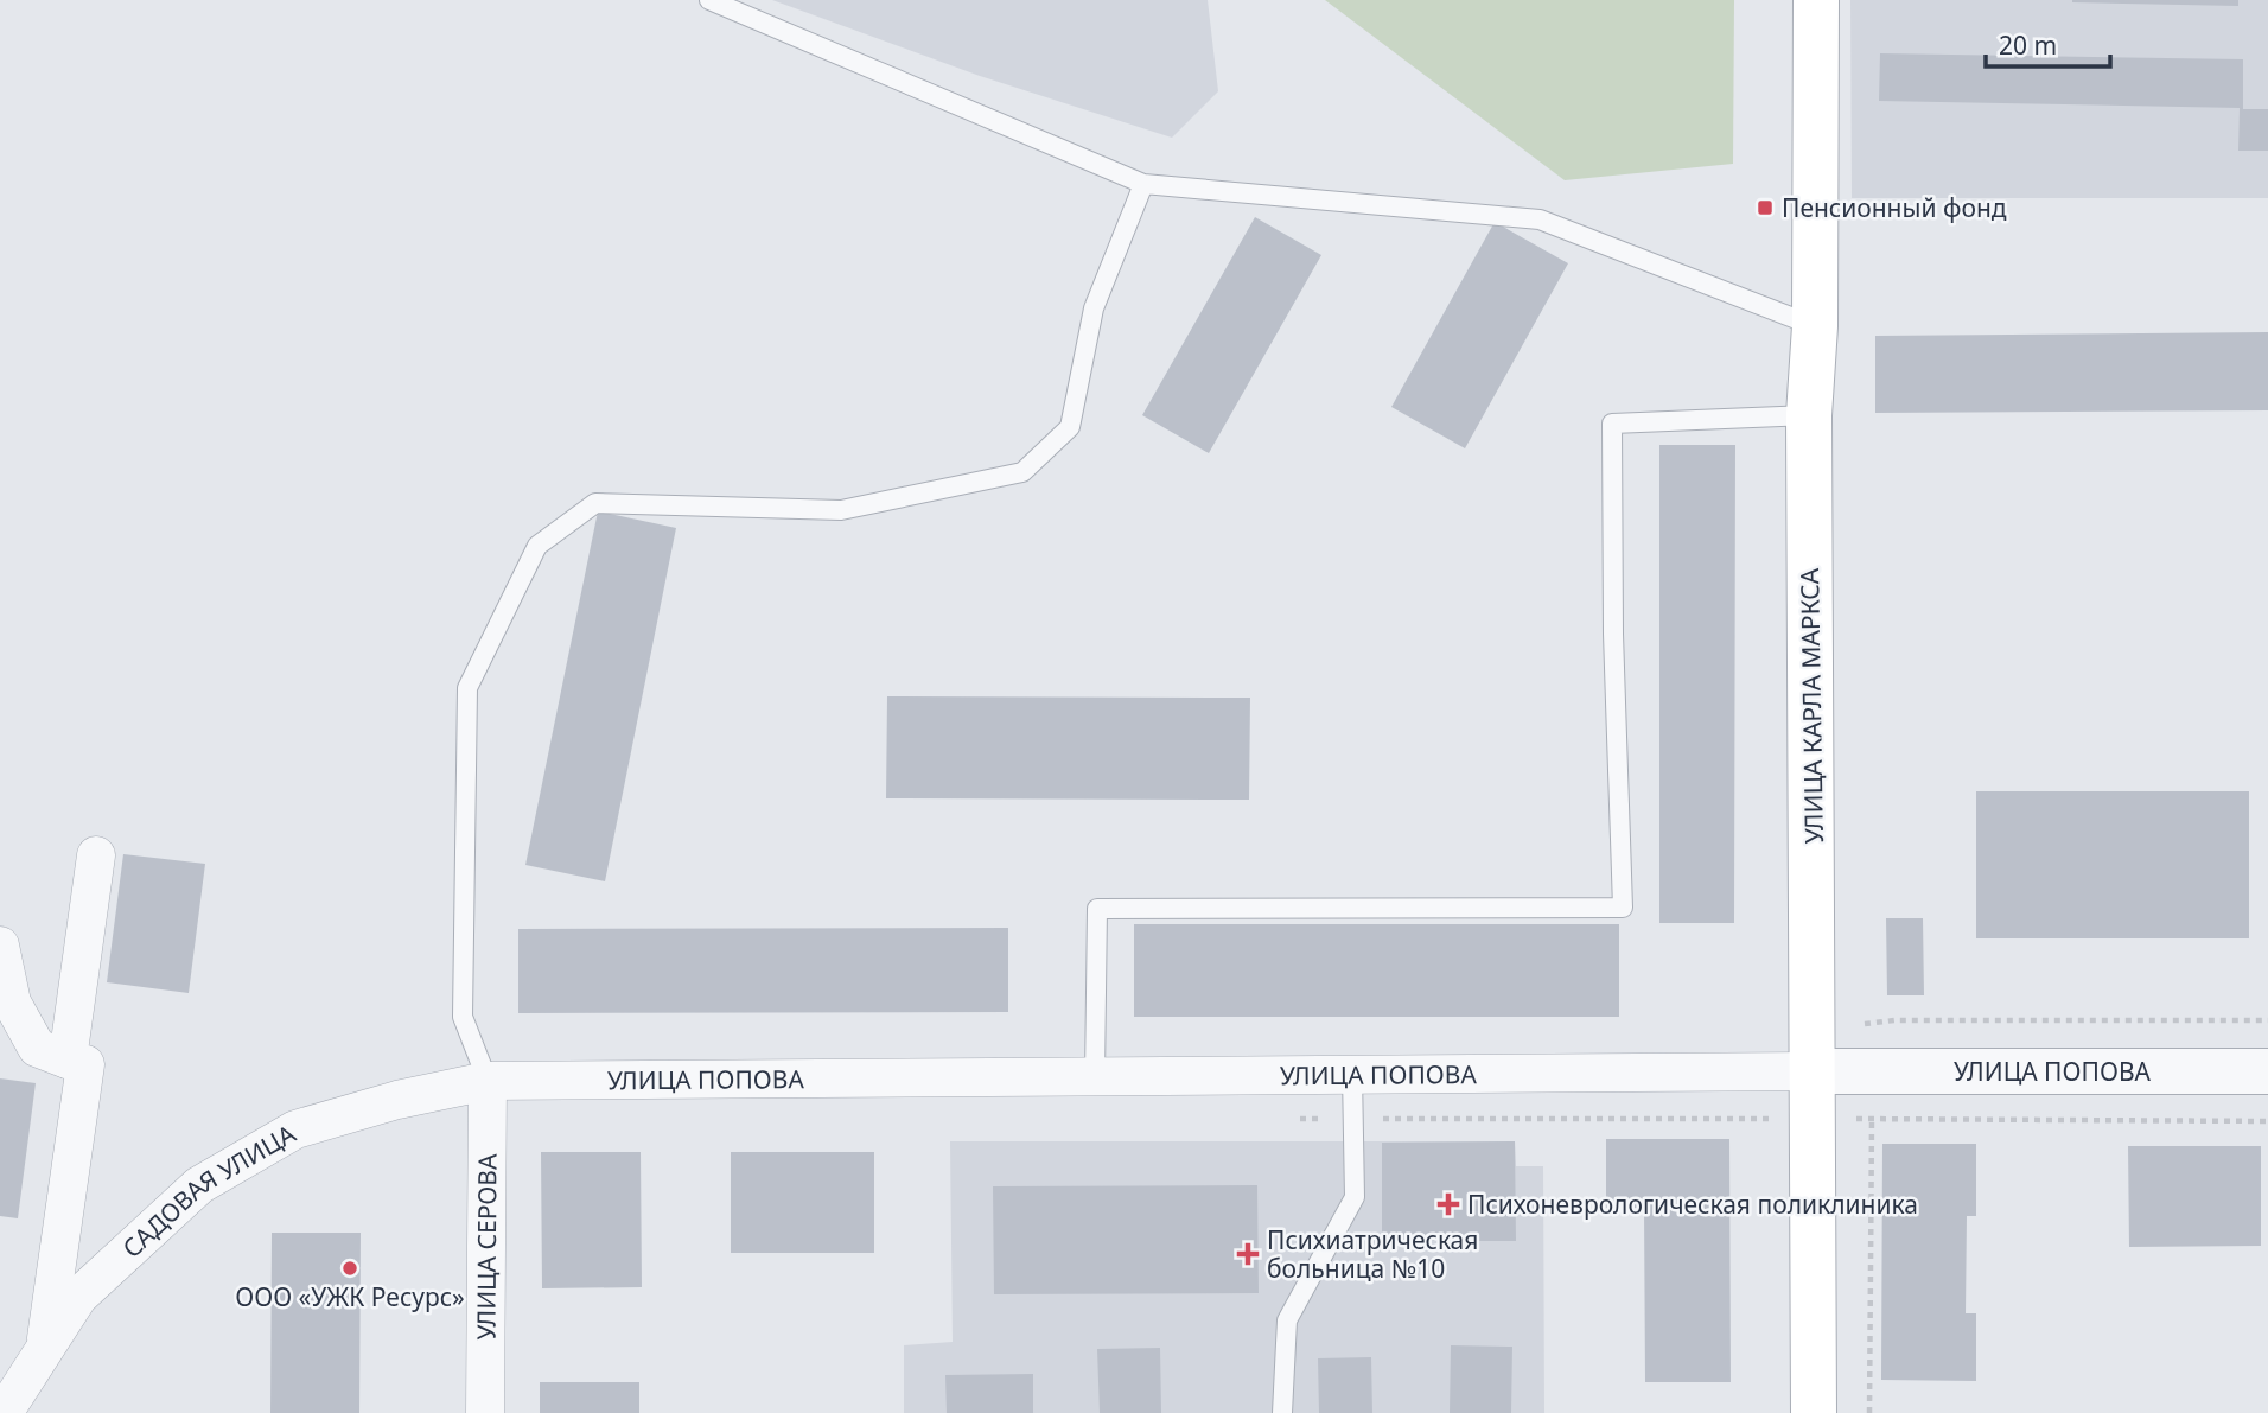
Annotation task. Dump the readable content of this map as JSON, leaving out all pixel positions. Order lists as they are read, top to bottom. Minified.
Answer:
{"streets":{"main road":["УЛИЦА КАРЛА МАРКСА"],"street":["УЛИЦА ПОПОВА","САДОВАЯ УЛИЦА","УЛИЦА СЕРОВА"]},"crossings":[["УЛИЦА КАРЛА МАРКСА","УЛИЦА ПОПОВА"],["УЛИЦА ПОПОВА","САДОВАЯ УЛИЦА"],["УЛИЦА ПОПОВА","УЛИЦА СЕРОВА"],["САДОВАЯ УЛИЦА","УЛИЦА СЕРОВА"]],"places":{"transit":["Пенсионный фонд"],"health":["Психоневрологическая поликлиника","Психиатрическая больница №10"],"other":["ООО «УЖК Ресурс»"]},"scale_bar":"20 m"}
